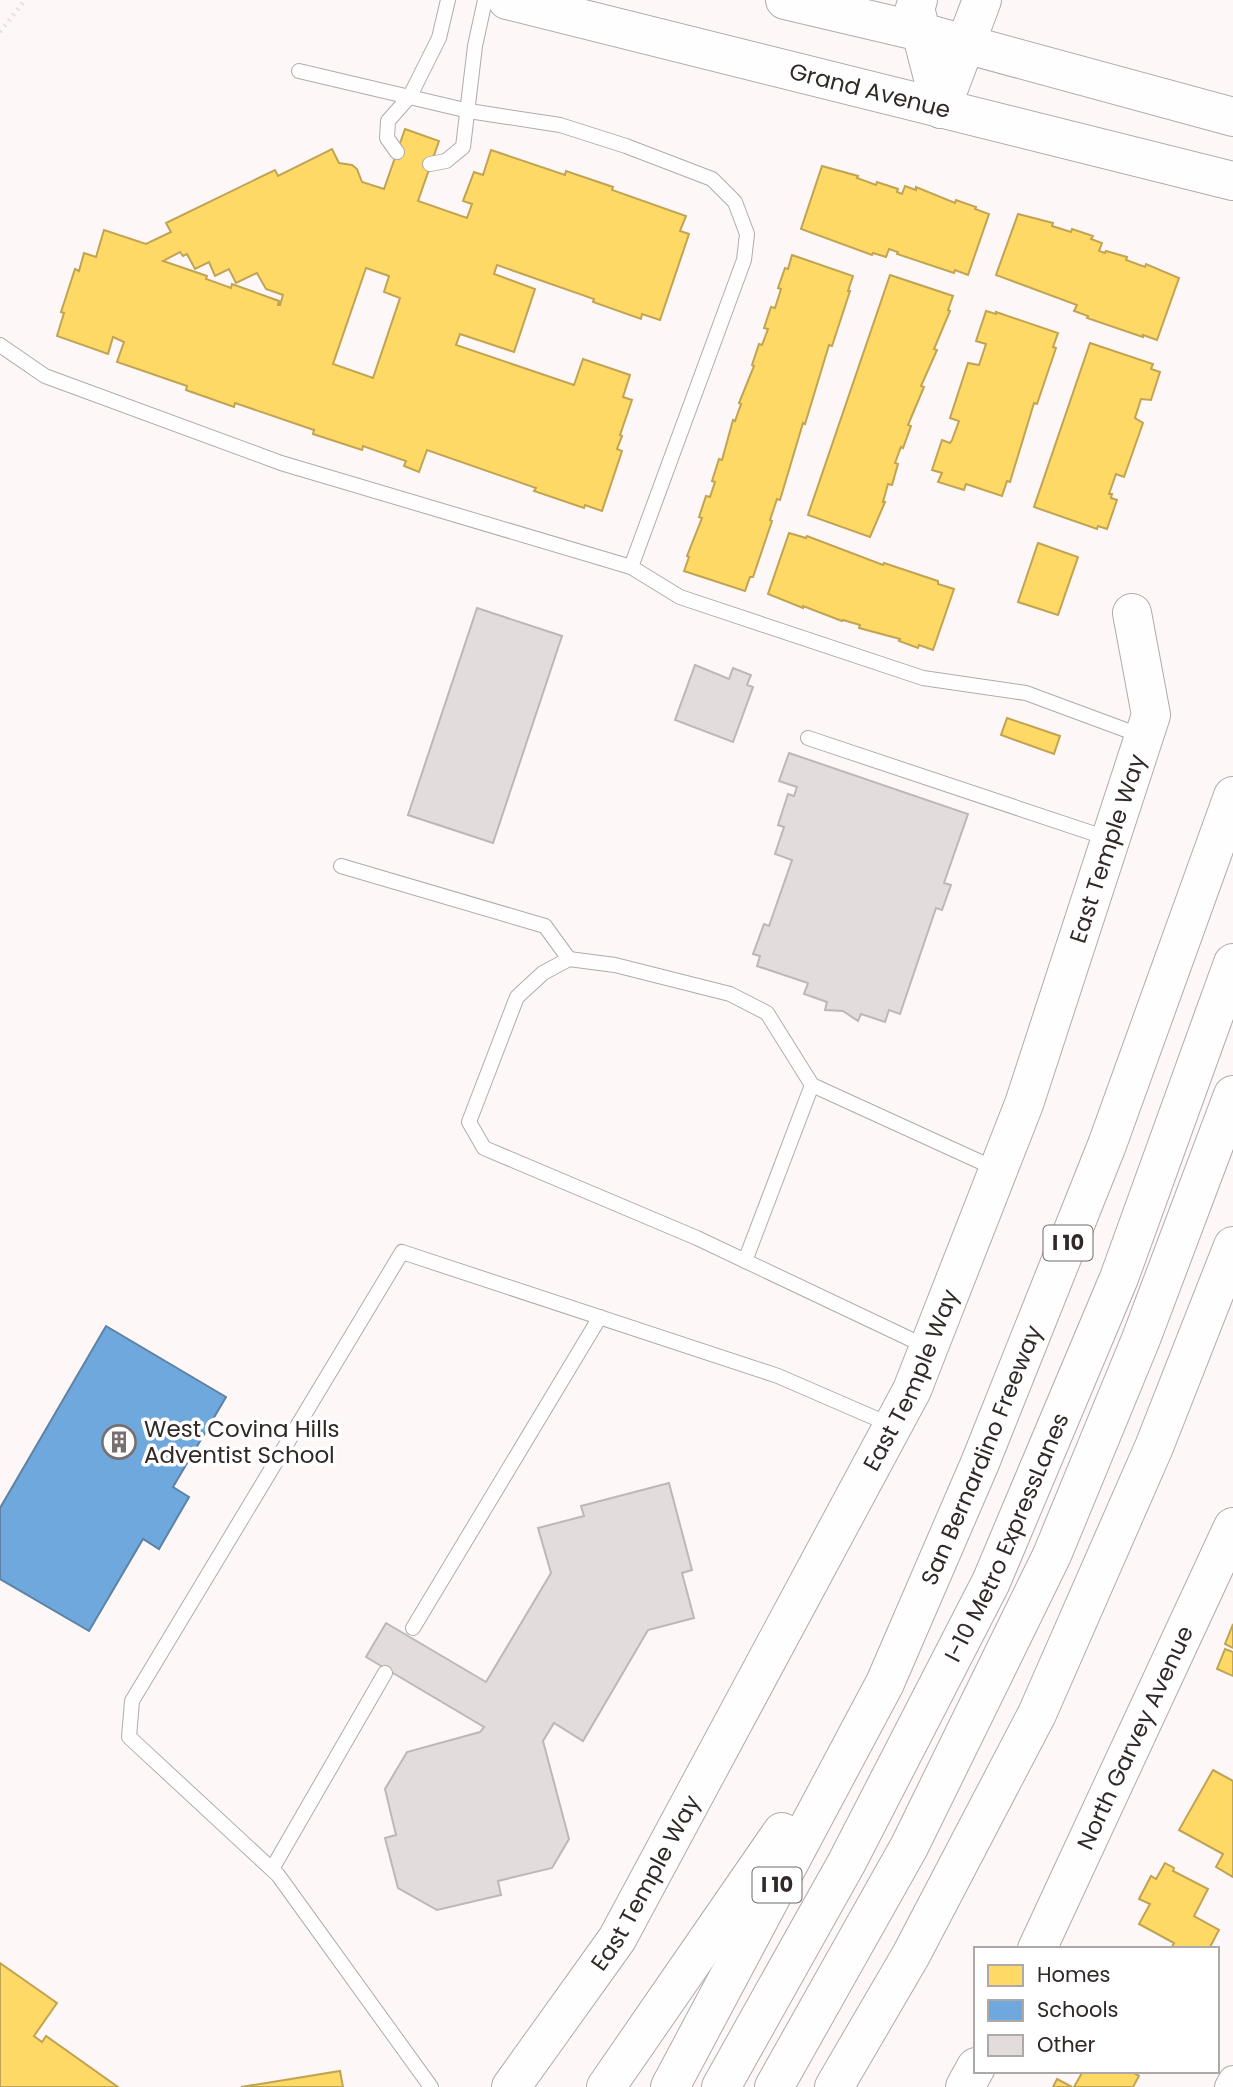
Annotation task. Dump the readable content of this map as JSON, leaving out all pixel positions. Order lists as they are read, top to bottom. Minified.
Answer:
{"streets":{"main road":["Grand Avenue","East Temple Way","I 10","San Bernardino Freeway","I-10 Metro ExpressLanes","North Garvey Avenue"]},"places":{"building":["West Covina Hills Adventist School"]},"legend":["Homes","Schools","Other"]}
